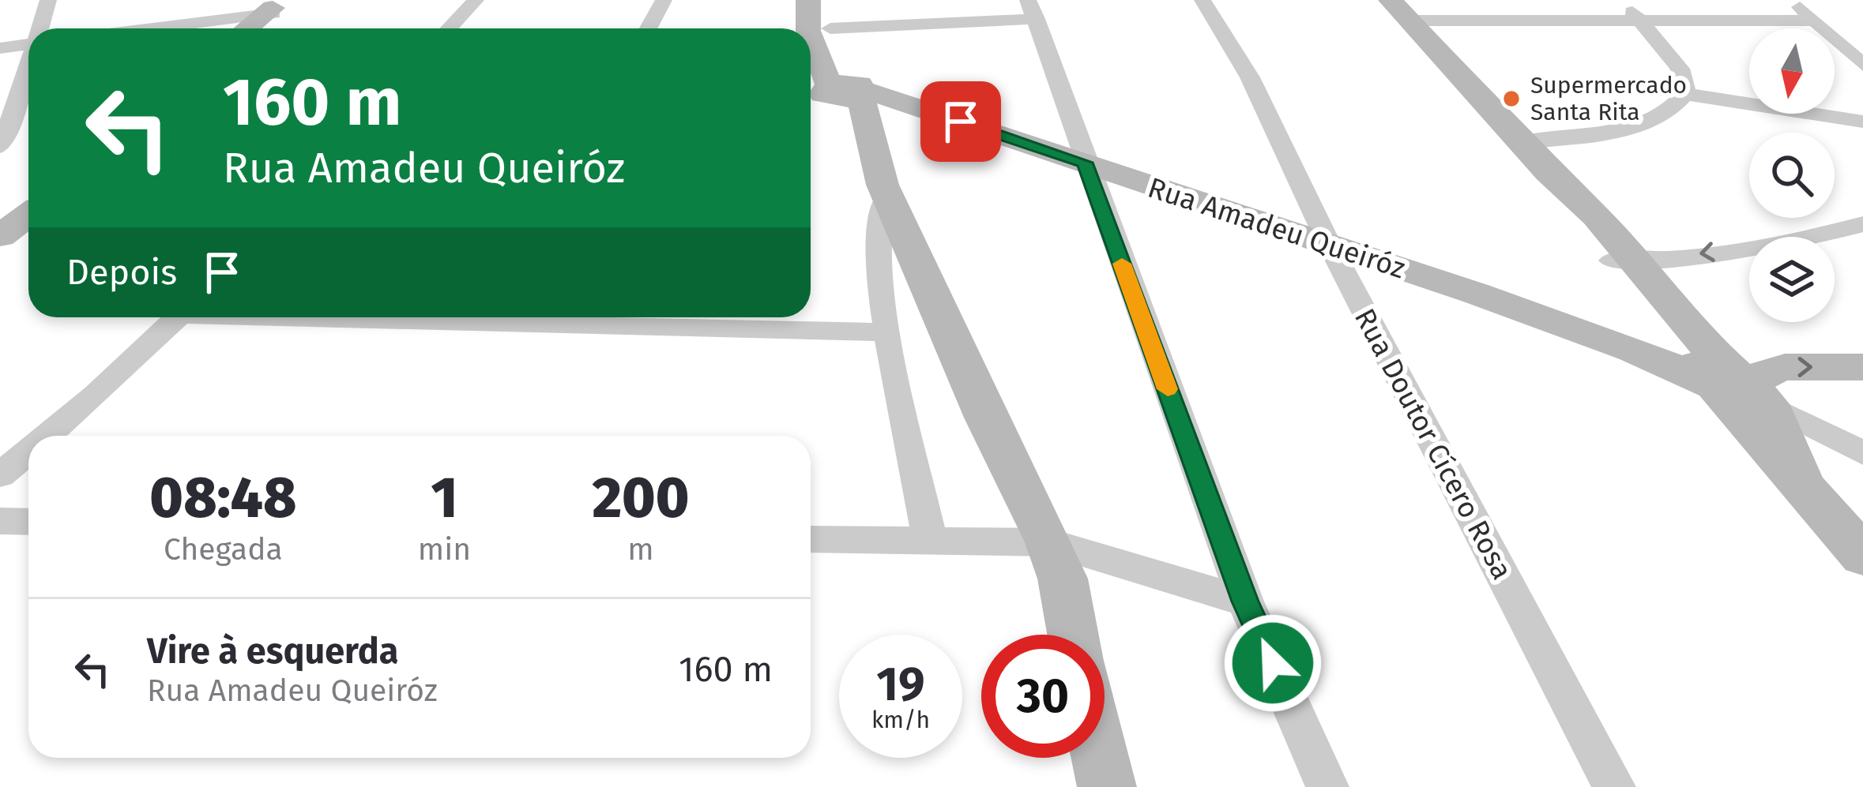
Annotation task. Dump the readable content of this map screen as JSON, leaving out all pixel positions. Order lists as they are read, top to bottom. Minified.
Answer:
{"streets":{"street":["Rua Amadeu Queiróz","Rua Doutor Cícero Rosa"]},"crossings":[["Rua Amadeu Queiróz","Rua Doutor Cícero Rosa"]],"places":["Supermercado Santa Rita"],"north":"bottom","page":{"turn":["160 m","Rua Amadeu Queiróz"],"then":"Depois","eta":["08:48","Chegada","1","min","200","m"],"list":[{"name":"Vire à esquerda","note":"Rua Amadeu Queiróz","value":"160 m"}],"speed":"19 km/h","limit":"30"}}
